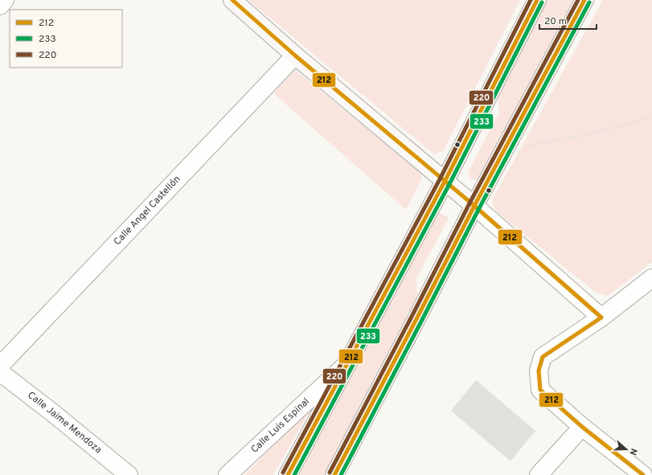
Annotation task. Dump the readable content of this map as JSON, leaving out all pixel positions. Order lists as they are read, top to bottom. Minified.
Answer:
{"streets":{"street":["Calle Angel Castellón","Calle Jaime Mendoza","Calle Luis Espinal"]},"lines":["transit line 212","transit line 220","transit line 233"],"legend":["212","233","220"],"scale_bar":"20 m","north":"right"}
